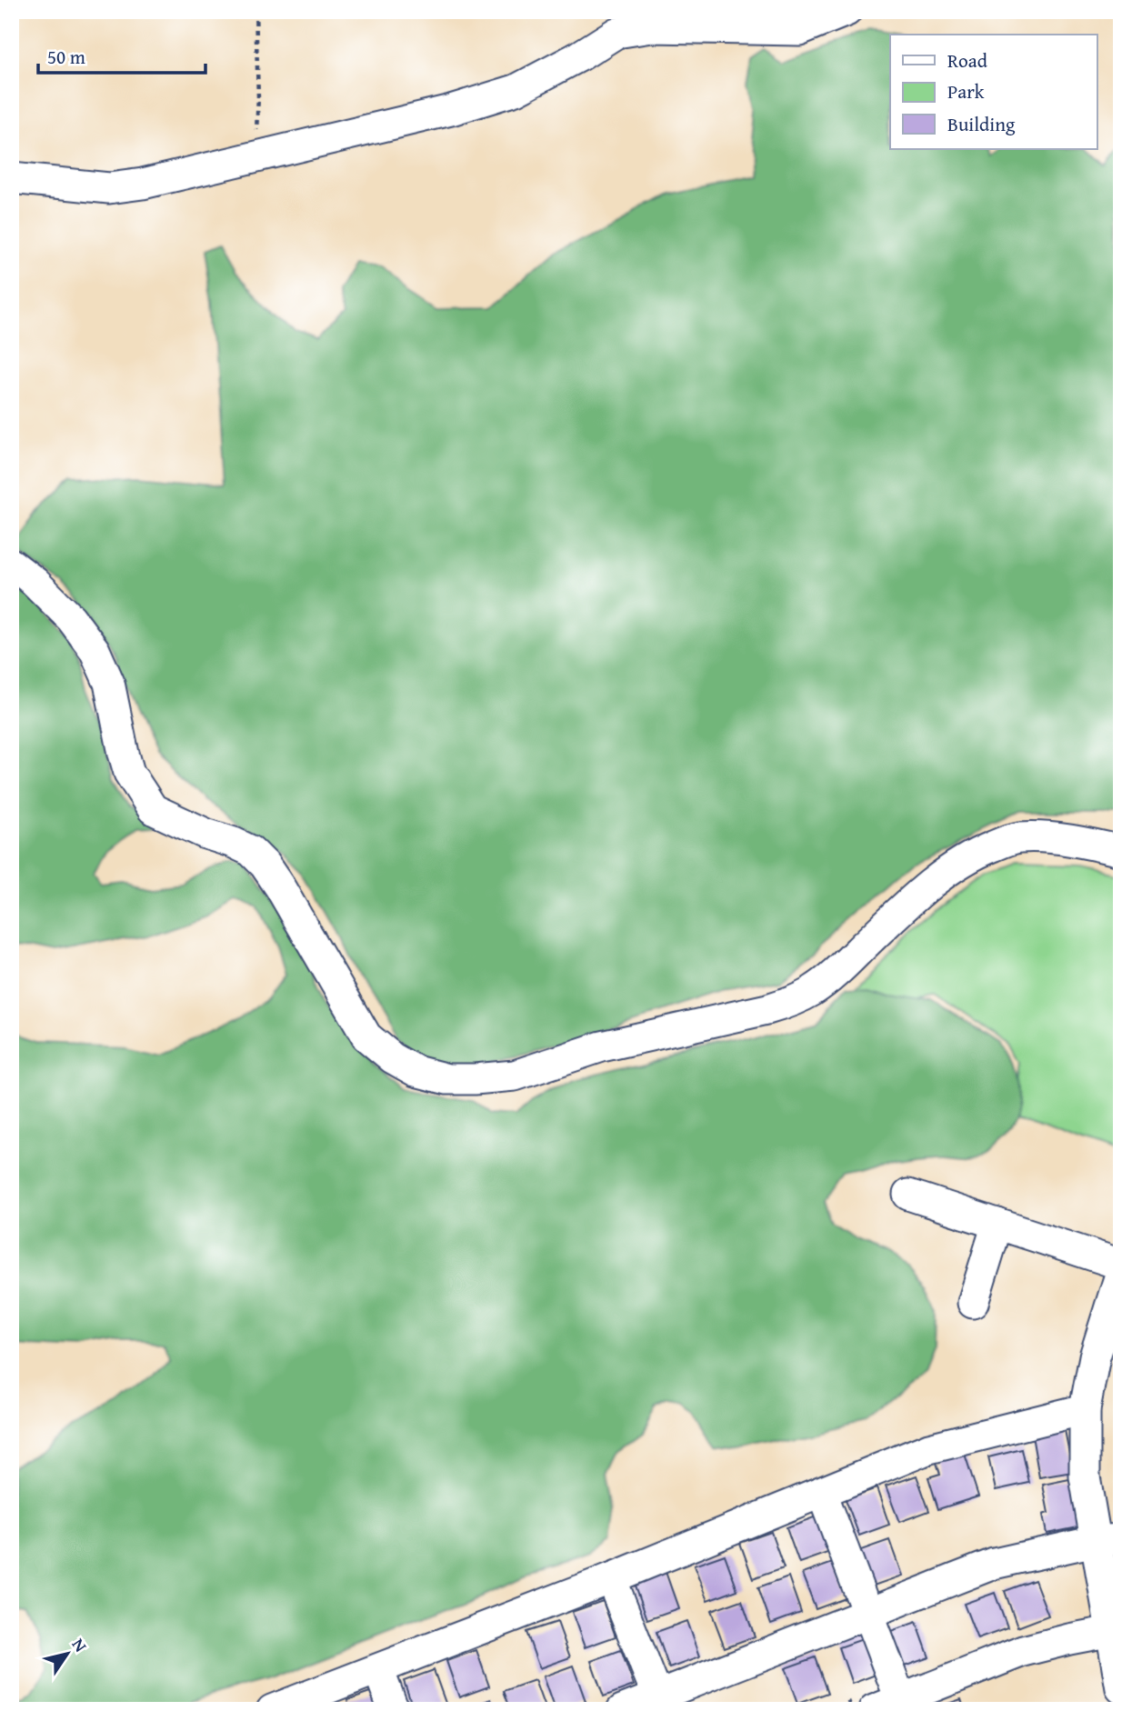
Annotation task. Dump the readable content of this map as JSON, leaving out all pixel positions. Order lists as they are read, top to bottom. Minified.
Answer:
{"legend":["Road","Park","Building"],"scale_bar":"50 m","north":"top right"}
